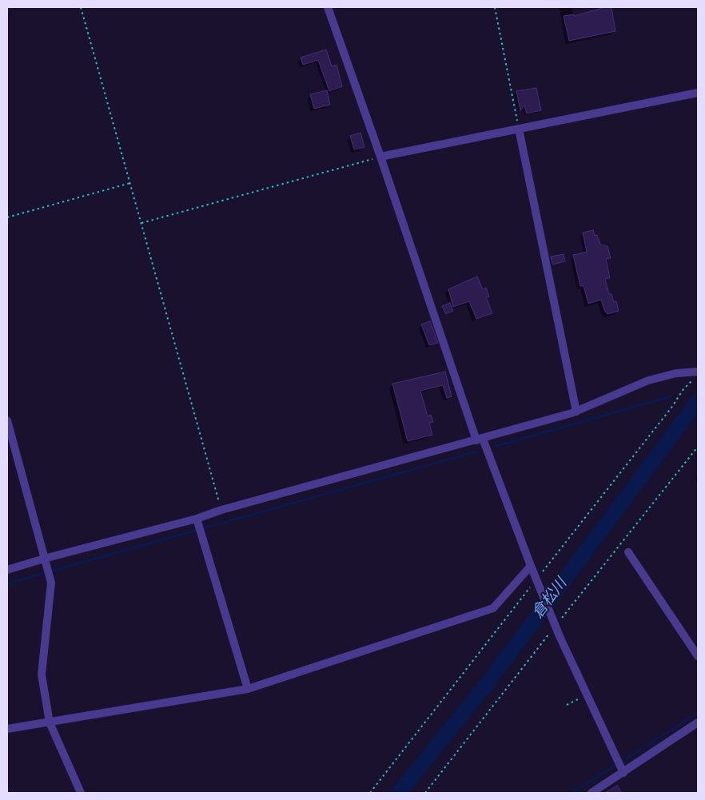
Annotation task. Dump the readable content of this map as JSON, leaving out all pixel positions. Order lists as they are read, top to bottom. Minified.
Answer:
{"water":["倉松川"]}
